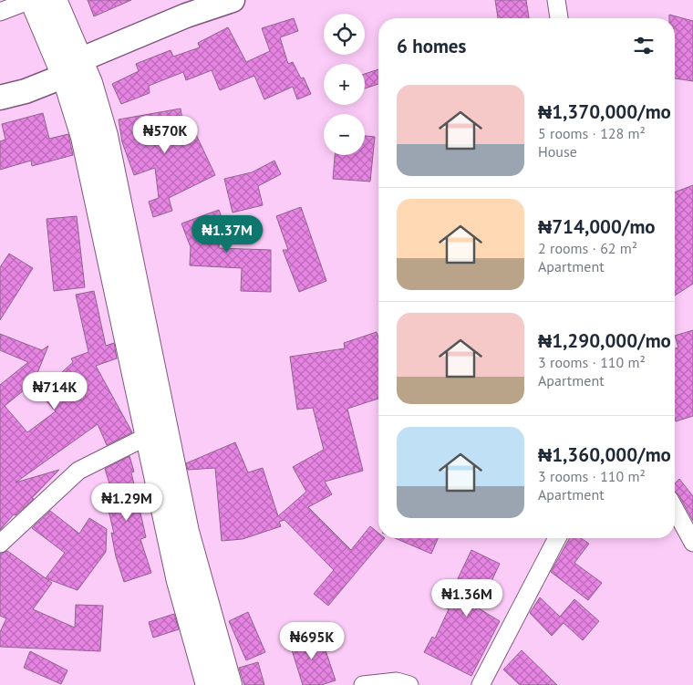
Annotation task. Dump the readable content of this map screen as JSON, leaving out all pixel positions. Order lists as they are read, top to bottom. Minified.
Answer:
{"page":{"map_buttons":["+","−"],"heading":"6 homes","list":[{"name":"₦1,370,000/mo","note":"5 rooms · 128 m² · House"},{"name":"₦714,000/mo","note":"2 rooms · 62 m² · Apartment"},{"name":"₦1,290,000/mo","note":"3 rooms · 110 m² · Apartment"},{"name":"₦1,360,000/mo","note":"3 rooms · 110 m² · Apartment"}],"price":["₦570K","₦1.37M","₦714K","₦1.29M","₦1.36M","₦695K"]}}
